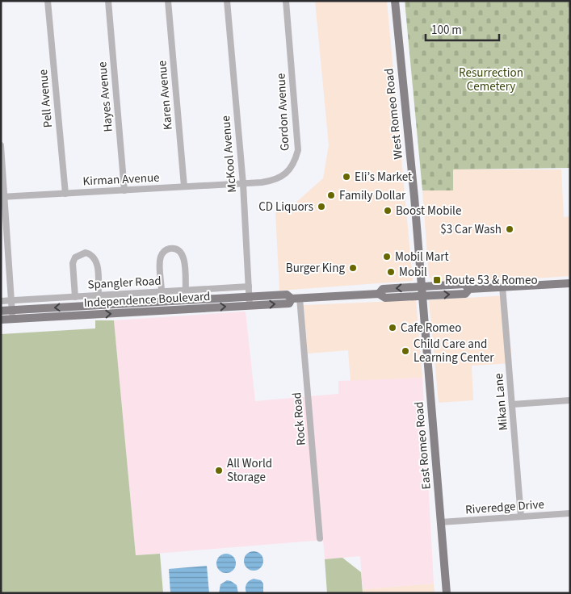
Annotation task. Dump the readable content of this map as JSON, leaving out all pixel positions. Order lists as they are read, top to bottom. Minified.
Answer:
{"streets":{"main road":["West Romeo Road","Independence Boulevard","East Romeo Road"],"street":["Karen Avenue","Hayes Avenue","Pell Avenue","Gordon Avenue","McKool Avenue","Kirman Avenue","Spangler Road","Mikan Lane","Rock Road","Riveredge Drive"]},"crossings":[["Karen Avenue","Kirman Avenue"],["Hayes Avenue","Kirman Avenue"],["Pell Avenue","Kirman Avenue"],["Gordon Avenue","McKool Avenue"],["Gordon Avenue","Kirman Avenue"],["West Romeo Road","Independence Boulevard"],["West Romeo Road","East Romeo Road"],["McKool Avenue","Kirman Avenue"],["McKool Avenue","Spangler Road"],["McKool Avenue","Independence Boulevard"],["Independence Boulevard","Mikan Lane"],["Independence Boulevard","Rock Road"],["Independence Boulevard","East Romeo Road"],["Mikan Lane","Riveredge Drive"],["East Romeo Road","Riveredge Drive"]],"parks":["Resurrection Cemetery"],"places":{"other":["Eli’s Market","Family Dollar","CD Liquors","Boost Mobile","$3 Car Wash","Mobil Mart","Burger King","Mobil","Cafe Romeo","Child Care and Learning Center","All World Storage"],"transit":["Route 53 & Romeo"]},"scale_bar":"100 m"}
